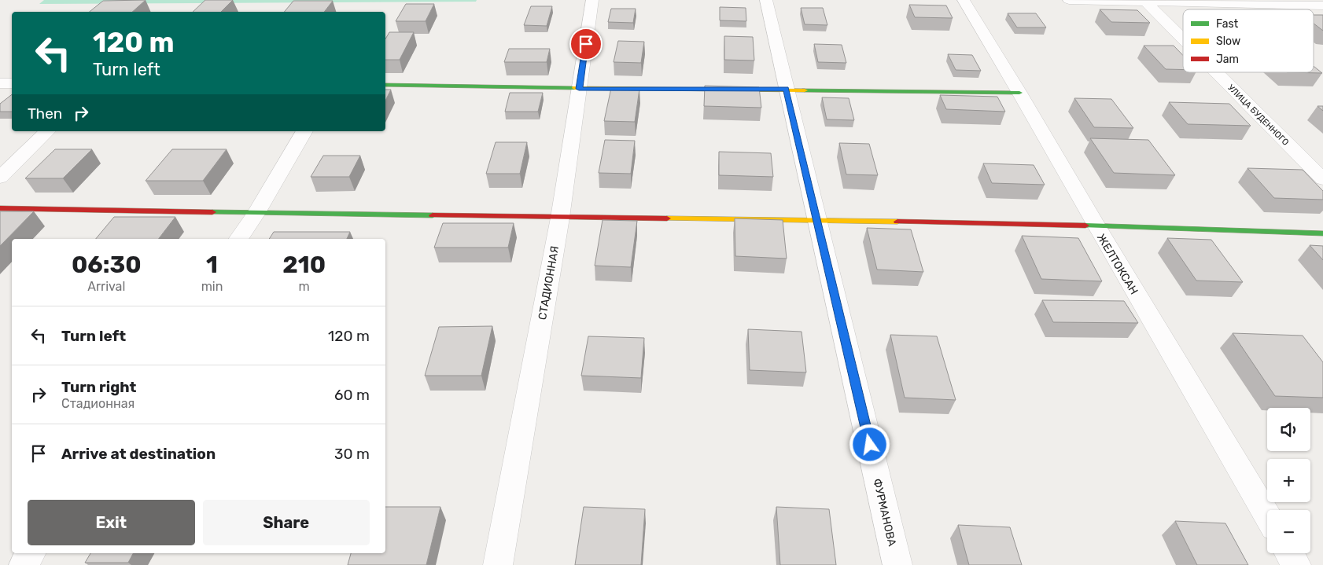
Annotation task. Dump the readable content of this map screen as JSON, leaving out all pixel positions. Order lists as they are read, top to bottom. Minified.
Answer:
{"streets":{"street":["УЛИЦА БУДЕННОГО","ЖЕЛТОКСАН","СТАДИОННАЯ","ФУРМАНОВА"]},"legend":["Fast","Slow","Jam"],"page":{"turn":["120 m","Turn left"],"then":"Then","eta":["06:30","Arrival","1","min","210","m"],"list":[{"name":"Turn left","value":"120 m"},{"name":"Turn right","note":"Стадионная","value":"60 m"},{"name":"Arrive at destination","value":"30 m"}],"map_buttons":["+","−"],"buttons":["Exit","Share"]}}
